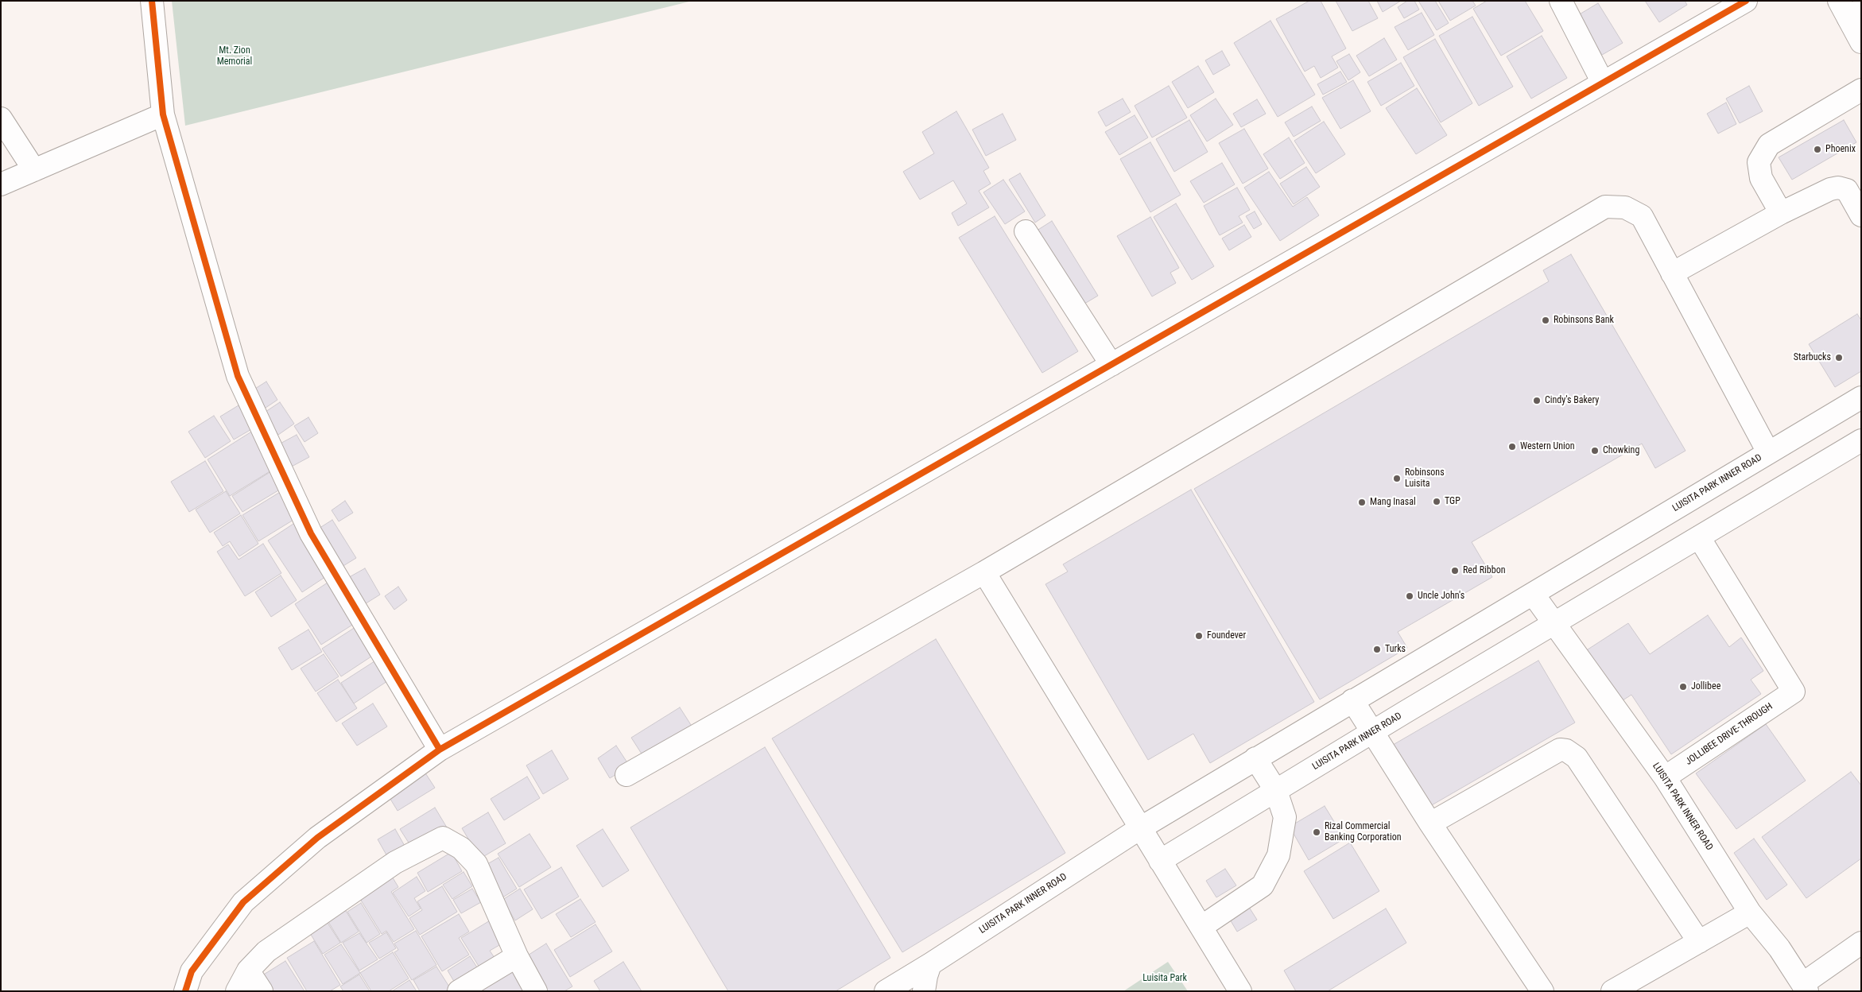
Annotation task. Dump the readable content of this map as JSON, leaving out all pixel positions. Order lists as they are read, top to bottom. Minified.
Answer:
{"streets":{"main road":["LUISITA PARK INNER ROAD","JOLLIBEE DRIVE-THROUGH"]},"crossings":[["LUISITA PARK INNER ROAD","JOLLIBEE DRIVE-THROUGH"]],"parks":["Mt. Zion Memorial","Luisita Park"],"places":["Phoenix","Robinsons Bank","Starbucks","Cindy's Bakery","Western Union","Chowking","Robinsons Luisita","TGP","Mang Inasal","Red Ribbon","Uncle John's","Foundever","Turks","Jollibee","Rizal Commercial Banking Corporation"]}
